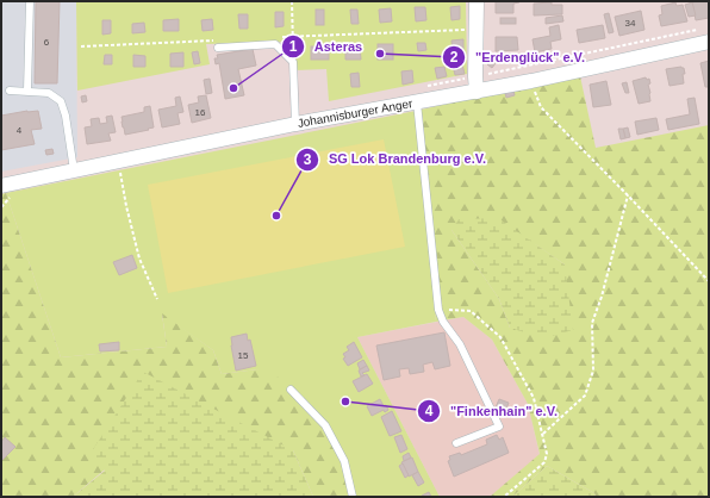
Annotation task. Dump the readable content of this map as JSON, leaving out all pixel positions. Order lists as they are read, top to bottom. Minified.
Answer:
{"streets":{"street":["Johannisburger Anger"]},"places":["\"Erdenglück\" e.V.","Asteras","SG Lok Brandenburg e.V.","\"Finkenhain\" e.V."],"house_numbers":["34","6","16","4","15"]}
